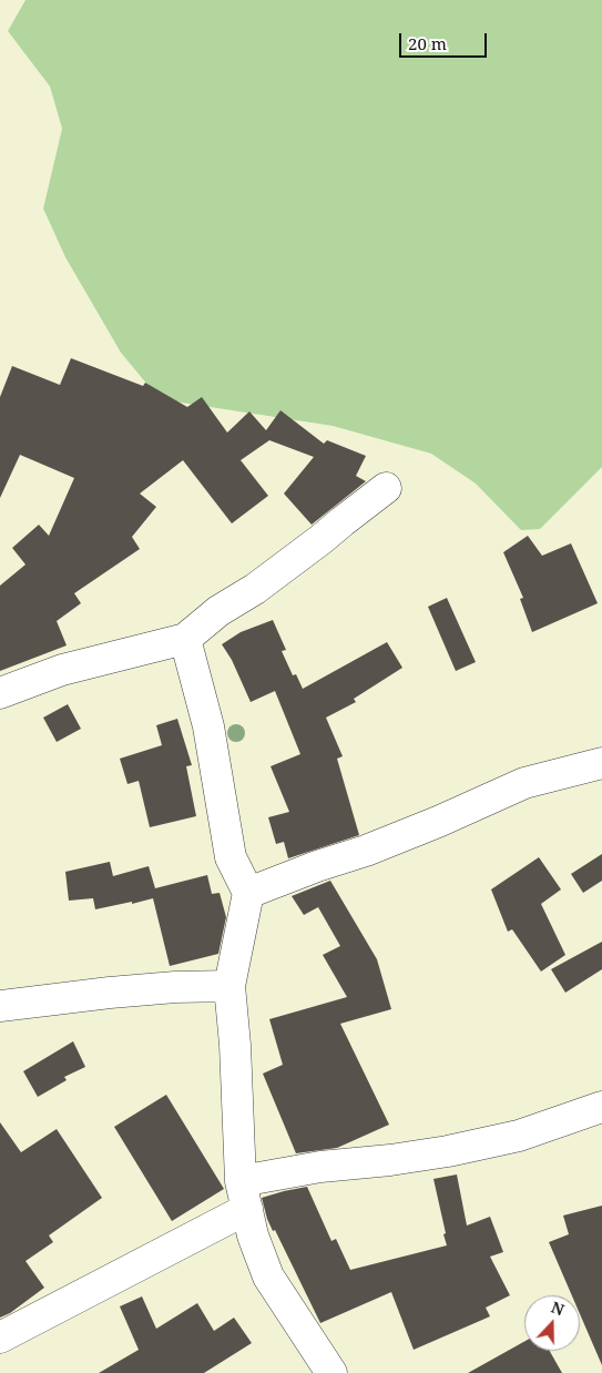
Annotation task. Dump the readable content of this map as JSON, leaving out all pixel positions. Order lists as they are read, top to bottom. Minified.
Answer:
{"scale_bar":"20 m","north":"top"}
